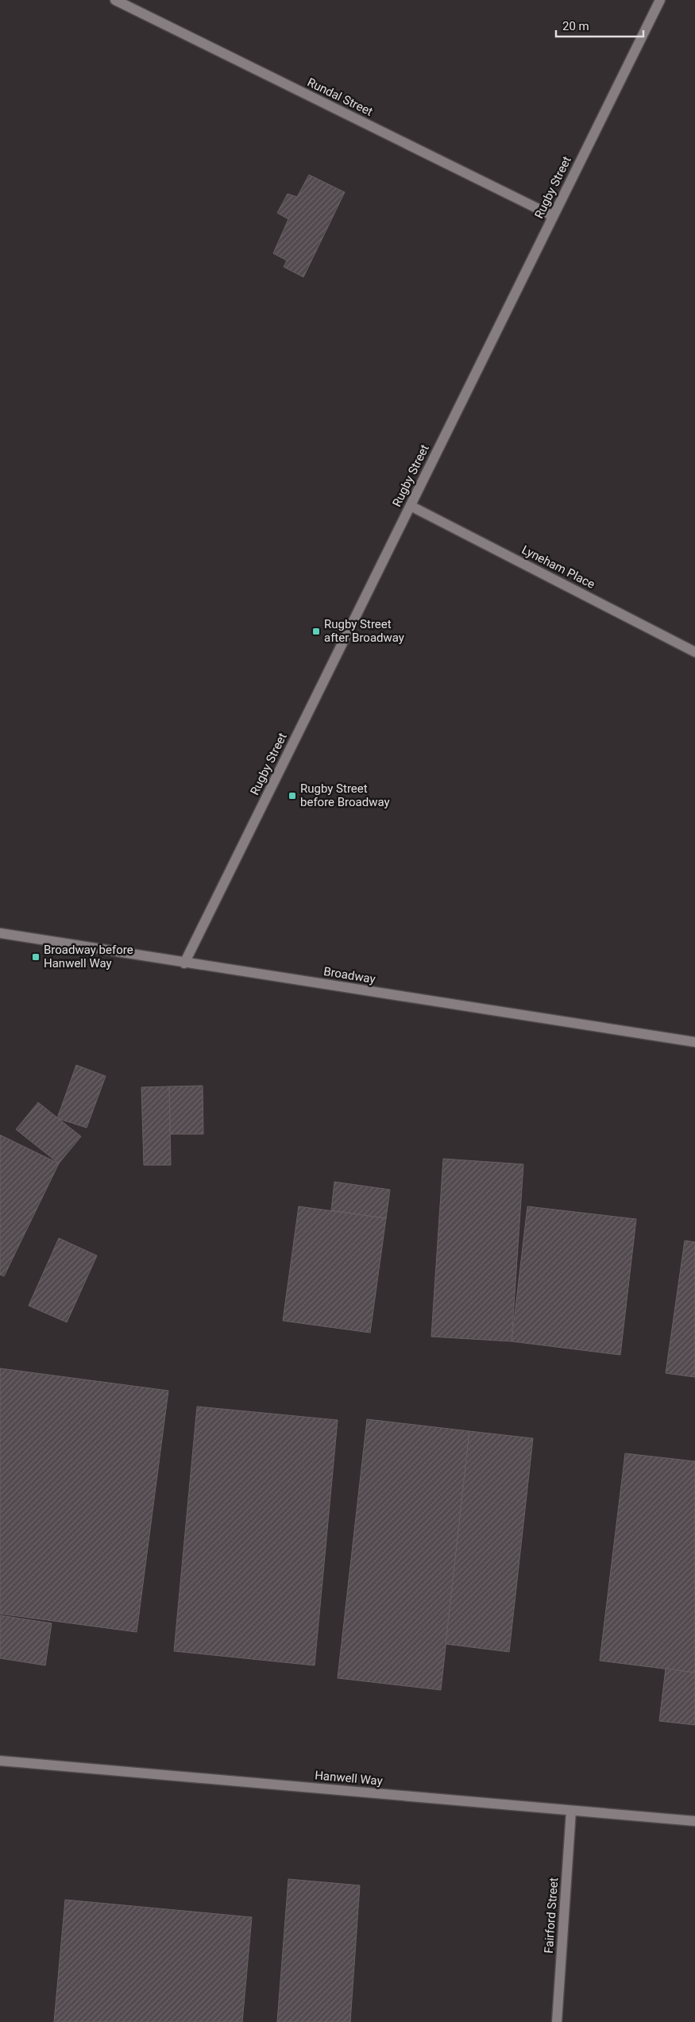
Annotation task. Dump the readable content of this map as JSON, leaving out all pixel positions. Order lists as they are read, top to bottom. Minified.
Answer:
{"streets":{"street":["Rundal Street","Rugby Street","Lyneham Place","Broadway","Hanwell Way","Fairford Street"]},"crossings":[["Rundal Street","Rugby Street"],["Rugby Street","Lyneham Place"],["Rugby Street","Broadway"],["Hanwell Way","Fairford Street"]],"places":{"transit":["Rugby Street after Broadway","Rugby Street before Broadway","Broadway before Hanwell Way"]},"scale_bar":"20 m"}
